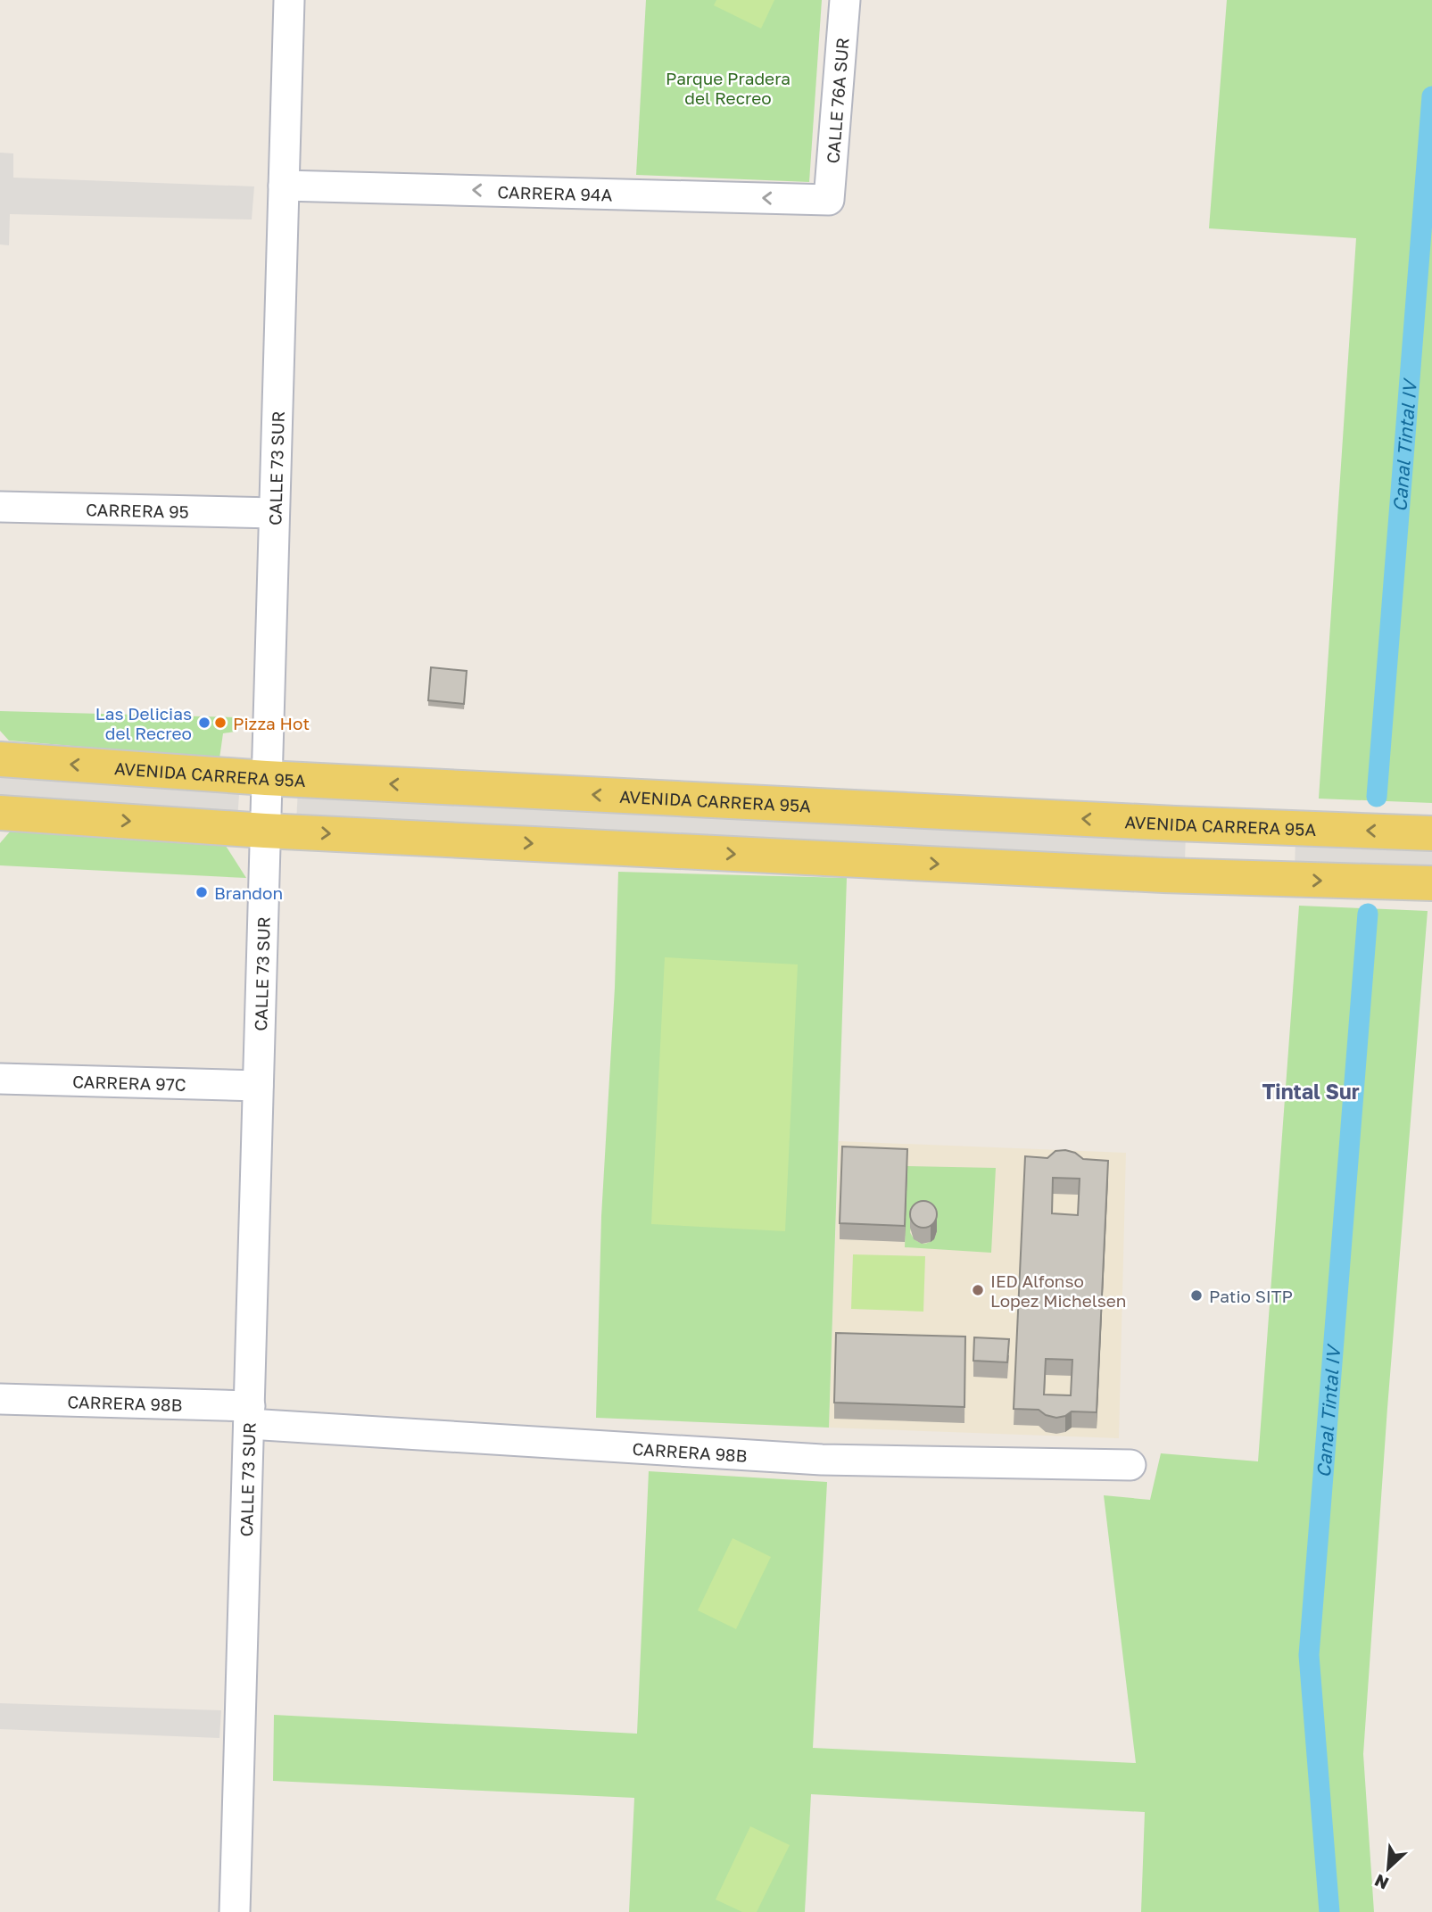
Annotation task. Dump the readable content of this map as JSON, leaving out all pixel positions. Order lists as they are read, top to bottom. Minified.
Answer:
{"streets":{"main road":["AVENIDA CARRERA 95A"],"street":["CALLE 76A SUR","CARRERA 94A","CALLE 73 SUR","CARRERA 95","CARRERA 97C","CARRERA 98B"]},"crossings":[["CALLE 76A SUR","CARRERA 94A"],["CARRERA 94A","CALLE 73 SUR"],["CALLE 73 SUR","CARRERA 95"],["CALLE 73 SUR","AVENIDA CARRERA 95A"],["CALLE 73 SUR","CARRERA 97C"],["CALLE 73 SUR","CARRERA 98B"]],"one_way":["CARRERA 94A"],"districts":["Tintal Sur"],"water":["Canal Tintal IV"],"parks":["Parque Pradera del Recreo"],"places":["Las Delicias del Recreo","Pizza Hot","Brandon","IED Alfonso Lopez Michelsen","Patio SITP"],"north":"bottom left"}
